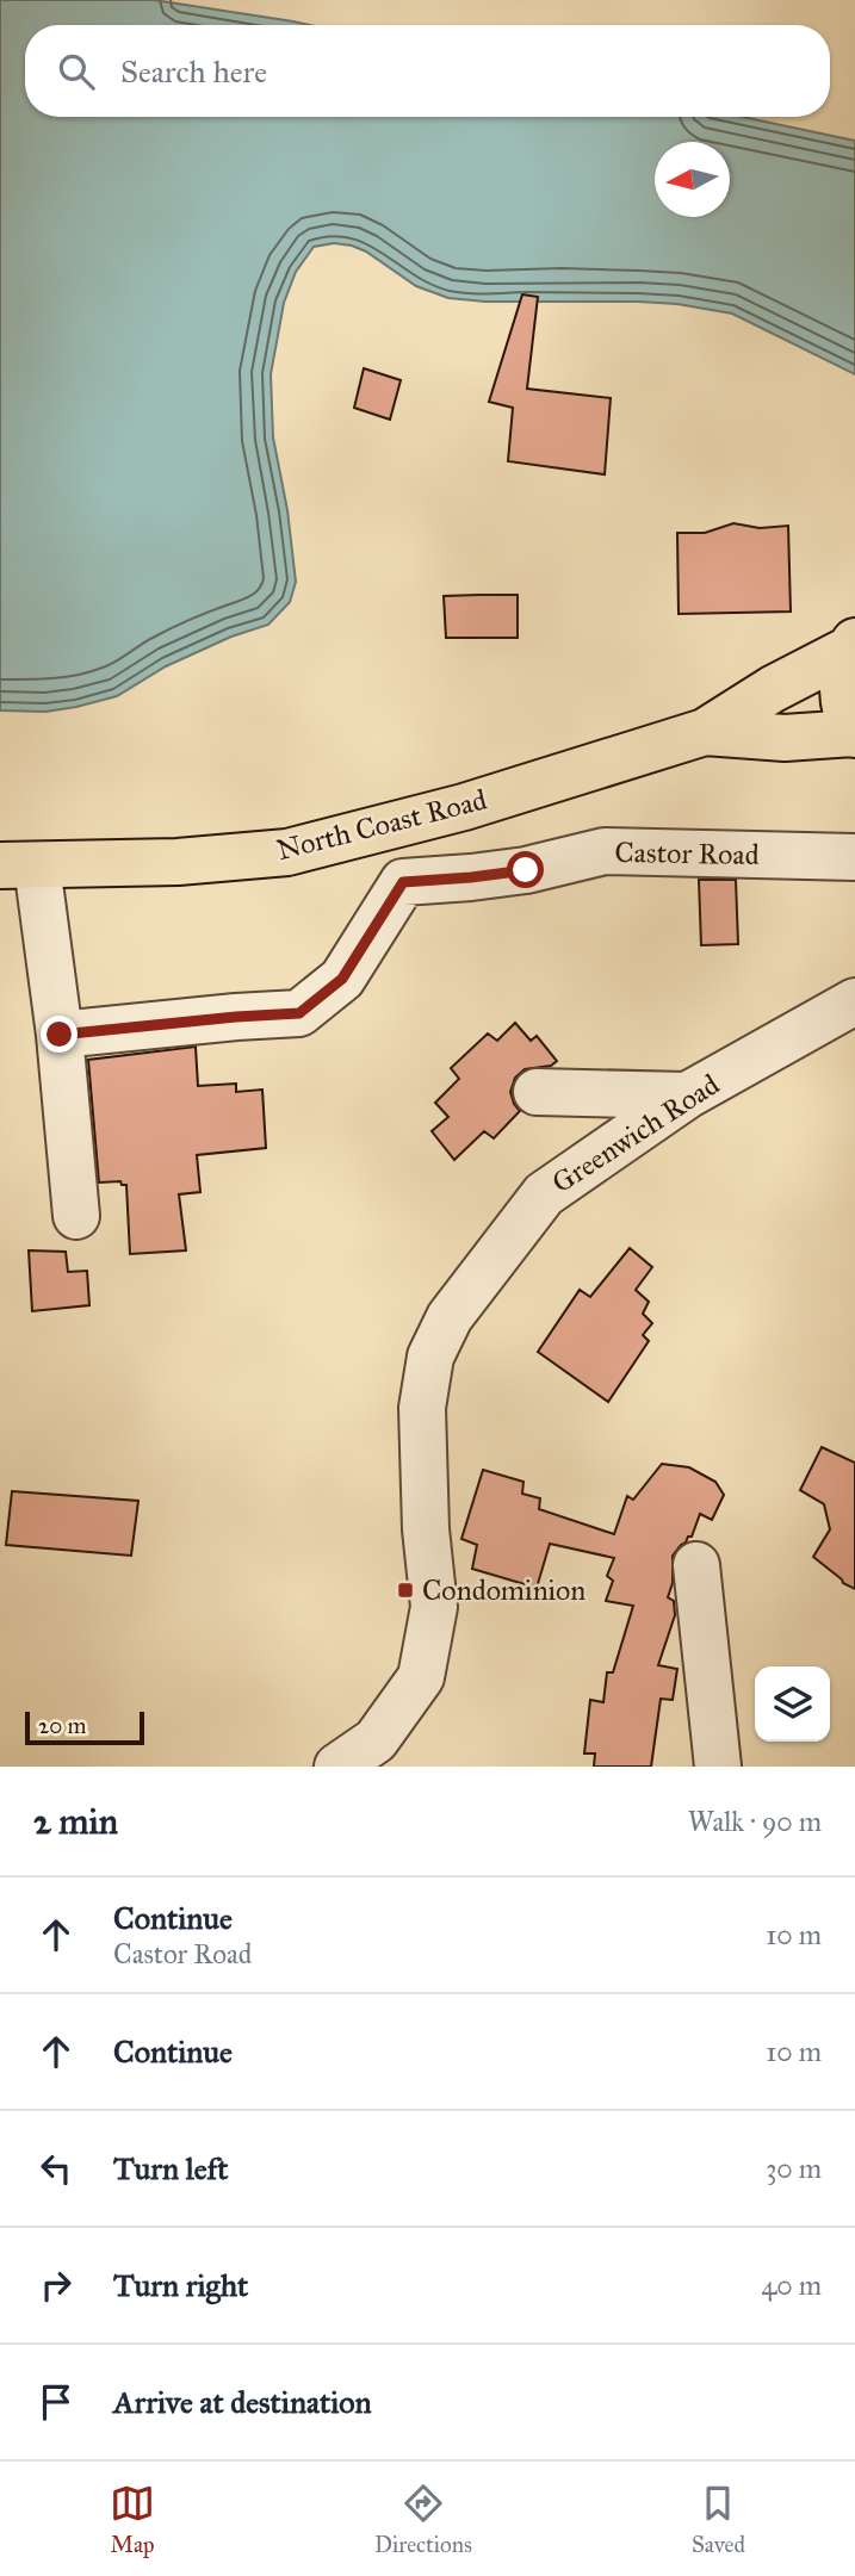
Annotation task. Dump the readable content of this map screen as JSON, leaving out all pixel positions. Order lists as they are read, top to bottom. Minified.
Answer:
{"streets":{"main road":["North Coast Road"],"street":["Castor Road","Greenwich Road"]},"places":{"transit":["Condominion"]},"scale_bar":"20 m","north":"left","page":{"search":"Search here","scale":"20 m","heading":["2 min","Walk · 90 m"],"list":[["Continue","Castor Road","10 m"],["Continue","10 m"],["Turn left","30 m"],["Turn right","40 m"],"Arrive at destination"],"nav":["Map","Directions","Saved"]}}
